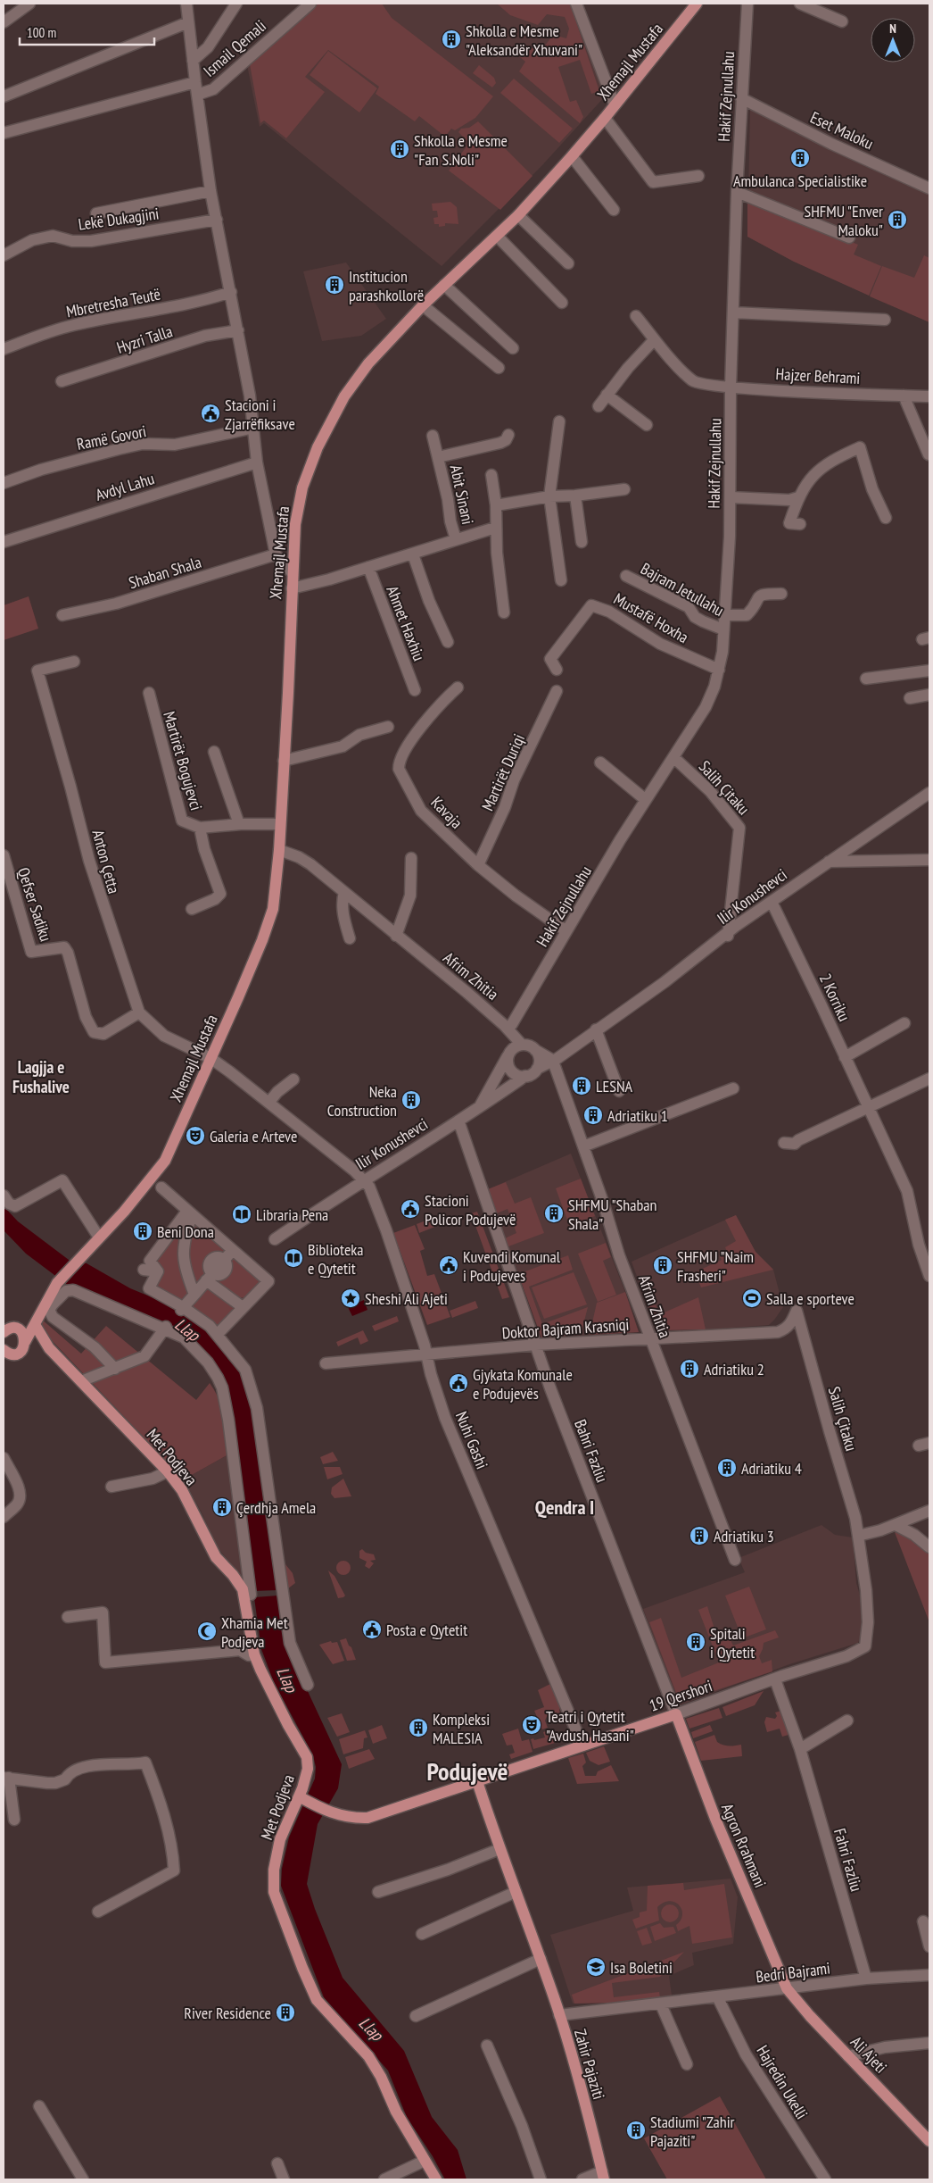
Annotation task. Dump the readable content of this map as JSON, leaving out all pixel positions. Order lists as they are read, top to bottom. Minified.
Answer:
{"streets":{"main road":["Xhemajl Mustafa","Met Podjeva","19 Qershori","Agron Rrahmani","Ali Ajeti","Zahir Pajaziti"],"street":["Ismail Qemali","Hakif Zejnullahu","Eset Maloku","Lekë Dukagjini","Mbretresha Teutë","Hyzri Talla","Hajzer Behrami","Ramë Govori","Avdyl Lahu","Abit Sinani","Shaban Shala","Bajram Jetullahu","Mustafë Hoxha","Ahmet Haxhiu","Martirët Bogujevci","Martirët Duriqi","Salih Çitaku","Kavaja","Anton Çetta","Ilir Konushevci","Qefser Sadiku","Afrim Zhitia","2 Korriku","Doktor Bajram Krasniqi","Nuhi Gashi","Bahri Fazliu","Fahri Fazliu","Bedri Bajrami","Hajredin Ukelli"]},"crossings":[["Xhemajl Mustafa","Martirët Bogujevci"],["Xhemajl Mustafa","Anton Çetta"],["Xhemajl Mustafa","Afrim Zhitia"],["Xhemajl Mustafa","Nuhi Gashi"],["Xhemajl Mustafa","Met Podjeva"],["Hakif Zejnullahu","Eset Maloku"],["Hakif Zejnullahu","Hajzer Behrami"],["Hakif Zejnullahu","Bajram Jetullahu"],["Hakif Zejnullahu","Mustafë Hoxha"],["Hakif Zejnullahu","Salih Çitaku"],["Hakif Zejnullahu","Kavaja"],["Hakif Zejnullahu","Afrim Zhitia"],["Martirët Duriqi","Kavaja"],["Salih Çitaku","Ilir Konushevci"],["Salih Çitaku","Doktor Bajram Krasniqi"],["Salih Çitaku","19 Qershori"],["Anton Çetta","Qefser Sadiku"],["Anton Çetta","Nuhi Gashi"],["Ilir Konushevci","Afrim Zhitia"],["Ilir Konushevci","2 Korriku"],["Ilir Konushevci","Nuhi Gashi"],["Ilir Konushevci","Bahri Fazliu"],["Afrim Zhitia","Doktor Bajram Krasniqi"],["Doktor Bajram Krasniqi","Nuhi Gashi"],["Doktor Bajram Krasniqi","Bahri Fazliu"],["Nuhi Gashi","19 Qershori"],["Bahri Fazliu","19 Qershori"],["Bahri Fazliu","Agron Rrahmani"],["Met Podjeva","19 Qershori"],["19 Qershori","Agron Rrahmani"],["19 Qershori","Fahri Fazliu"],["19 Qershori","Zahir Pajaziti"],["Agron Rrahmani","Bedri Bajrami"],["Agron Rrahmani","Ali Ajeti"],["Fahri Fazliu","Bedri Bajrami"],["Bedri Bajrami","Ali Ajeti"],["Bedri Bajrami","Zahir Pajaziti"],["Bedri Bajrami","Hajredin Ukelli"]],"districts":["Lagjja e Fushalive","Qendra I","Podujevë"],"water":["Llap"],"places":{"building":["Shkolla e Mesme \"Aleksandër Xhuvani\"","Shkolla e Mesme \"Fan S.Noli\"","Ambulanca Specialistike","SHFMU \"Enver Maloku\"","Institucion parashkollorë","LESNA","Neka Construction","Adriatiku 1","SHFMU \"Shaban Shala\"","Beni Dona","SHFMU \"Naim Frasheri\"","Adriatiku 2","Adriatiku 4","Çerdhja Amela","Adriatiku 3","Spitali i Qytetit","Kompleksi MALESIA","River Residence","Stadiumi \"Zahir Pajaziti\""],"public building":["Stacioni i Zjarrëfiksave","Stacioni Policor Podujevë","Kuvendi Komunal i Podujeves","Gjykata Komunale e Podujevës","Posta e Qytetit"],"theatre":["Galeria e Arteve","Teatri i Qytetit \"Avdush Hasani\""],"library":["Libraria Pena","Biblioteka e Qytetit"],"place":["Sheshi Ali Ajeti"],"sports":["Salla e sporteve"],"mosque":["Xhamia Met Podjeva"],"school or university":["Isa Boletini"]},"scale_bar":"100 m","north":"top"}
